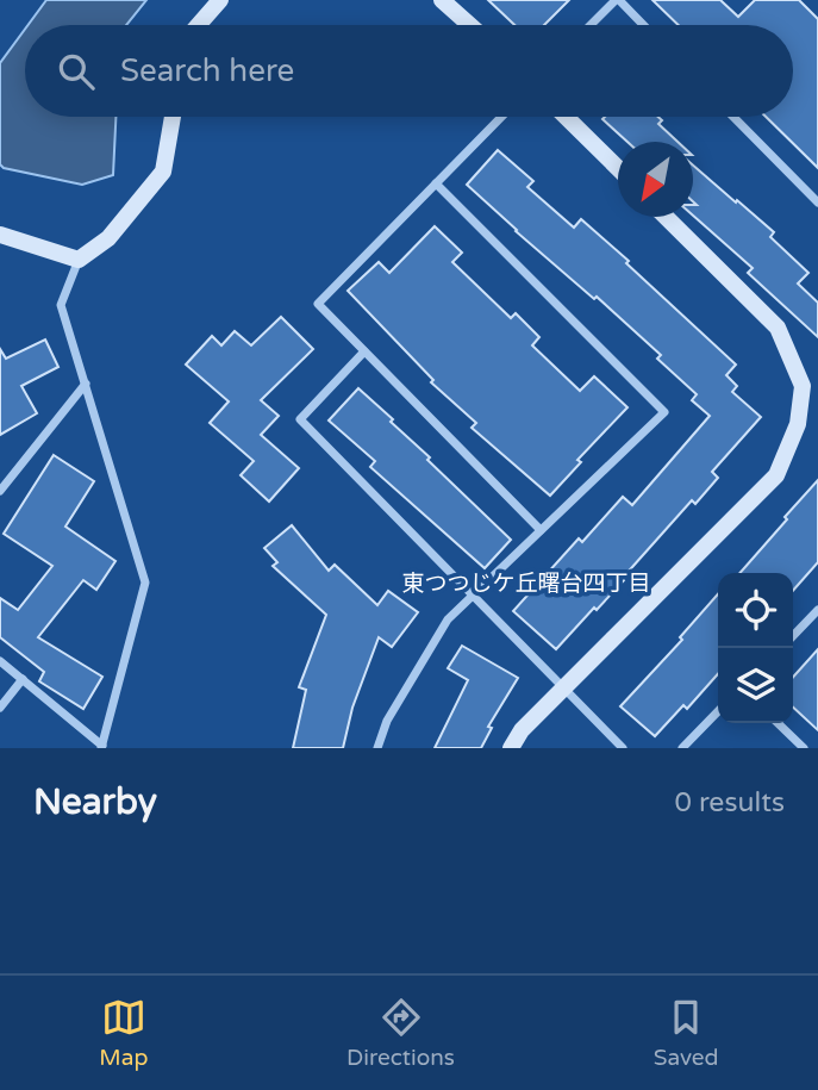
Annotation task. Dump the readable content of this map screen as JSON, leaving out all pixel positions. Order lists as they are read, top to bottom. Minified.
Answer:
{"districts":["東つつじケ丘曙台四丁目"],"north":"bottom left","page":{"search":"Search here","heading":["Nearby","0 results"],"nav":["Map","Directions","Saved"]}}
